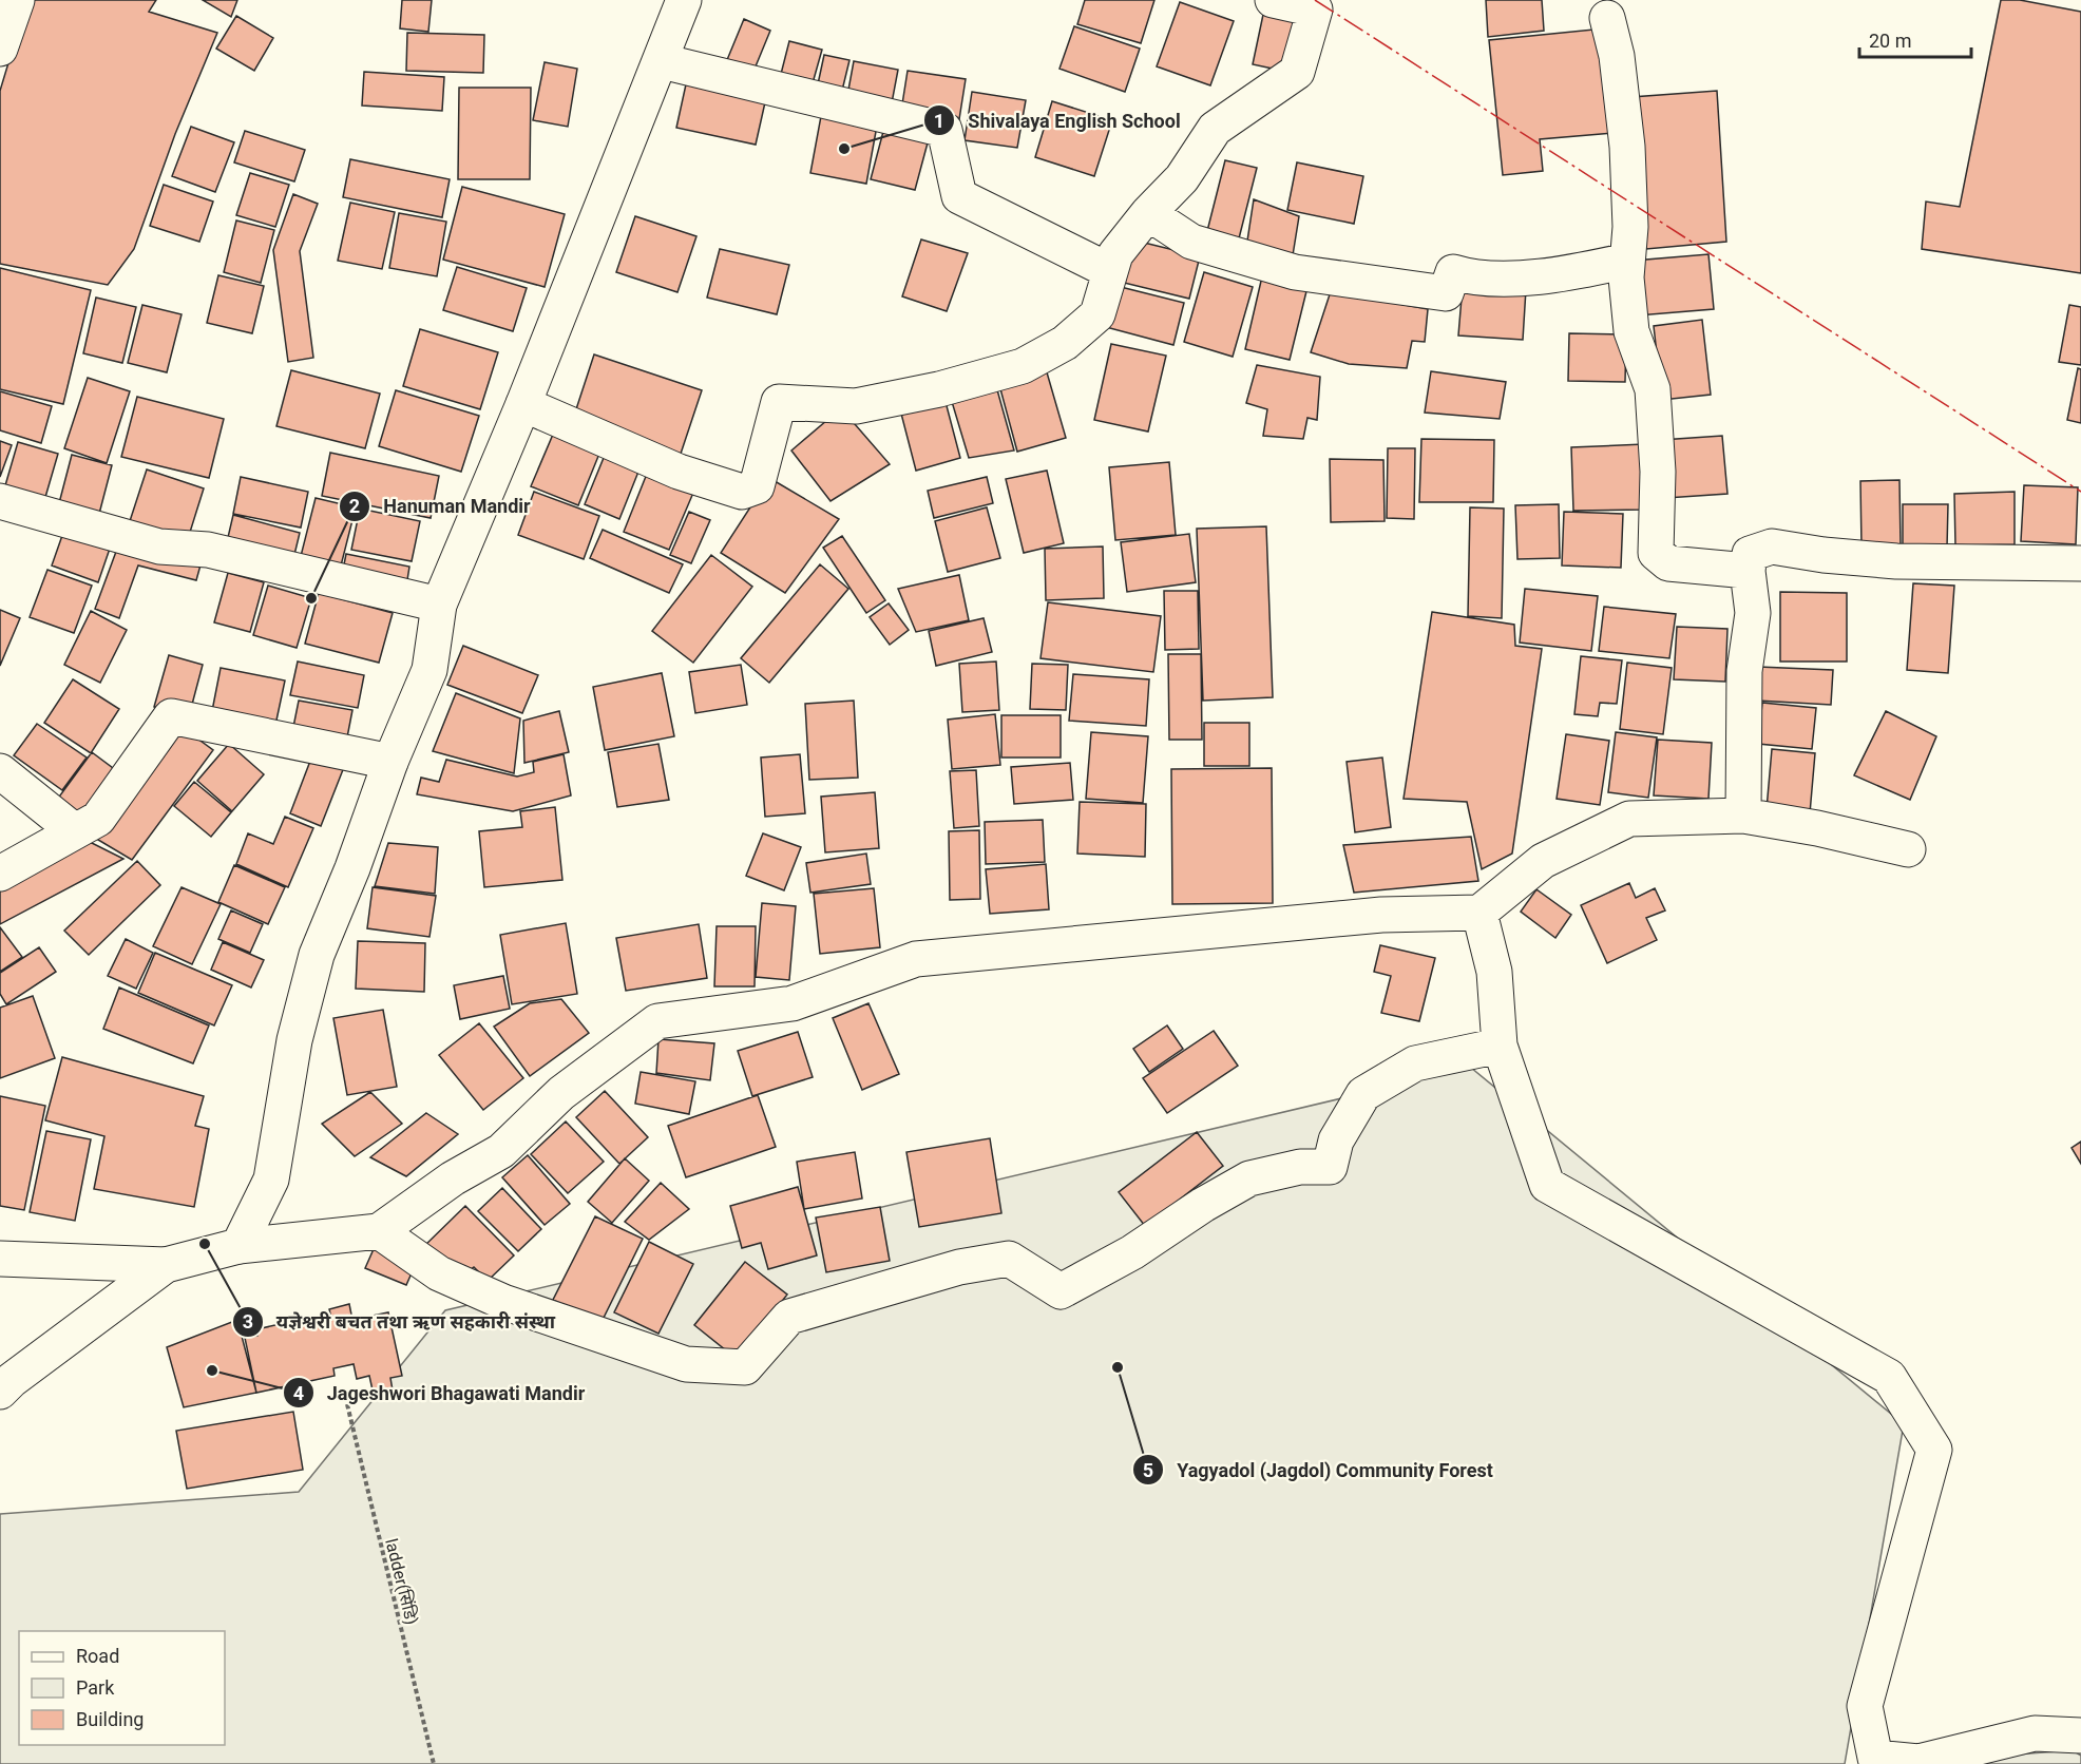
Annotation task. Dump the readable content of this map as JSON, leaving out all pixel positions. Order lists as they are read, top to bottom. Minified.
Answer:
{"streets":{"path":["ladder(सिंडि)"]},"places":["Shivalaya English School","Hanuman Mandir","यज्ञेश्वरी बचत तथा ऋण सहकारी संस्था","Yagyadol (Jagdol) Community Forest","Jageshwori Bhagawati Mandir"],"legend":["Road","Park","Building"],"scale_bar":"20 m"}
